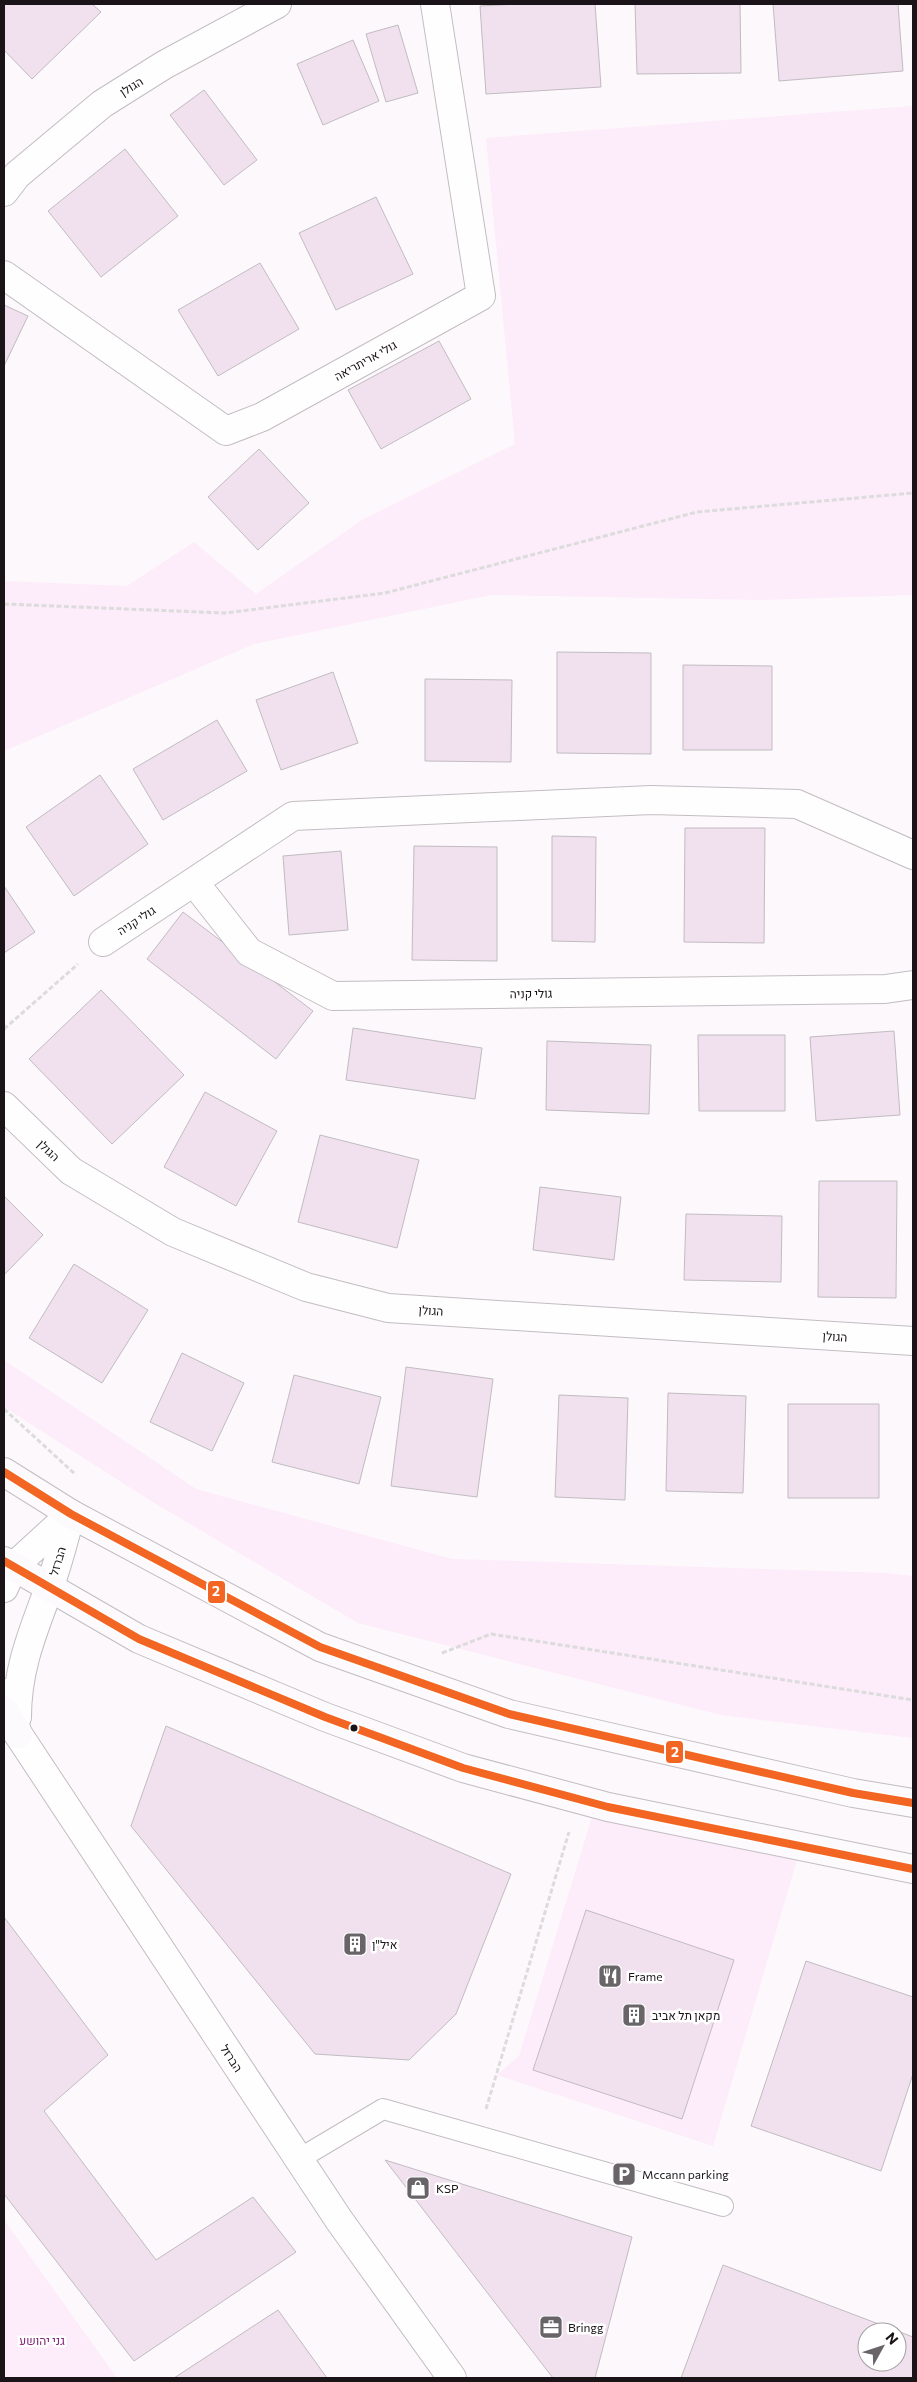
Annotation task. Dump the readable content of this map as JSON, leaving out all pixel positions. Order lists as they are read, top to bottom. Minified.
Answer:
{"streets":{"street":["הגולן","גולי אריתריאה","גולי קניה","הברזל"]},"parks":["גני יהושע"],"places":{"building":["איל\"ן","מקאן תל אביב"],"restaurant":["Frame"],"parking":["Mccann parking"],"shop":["KSP"],"office":["Bringg"]},"lines":["transit line 2"],"north":"top right"}
